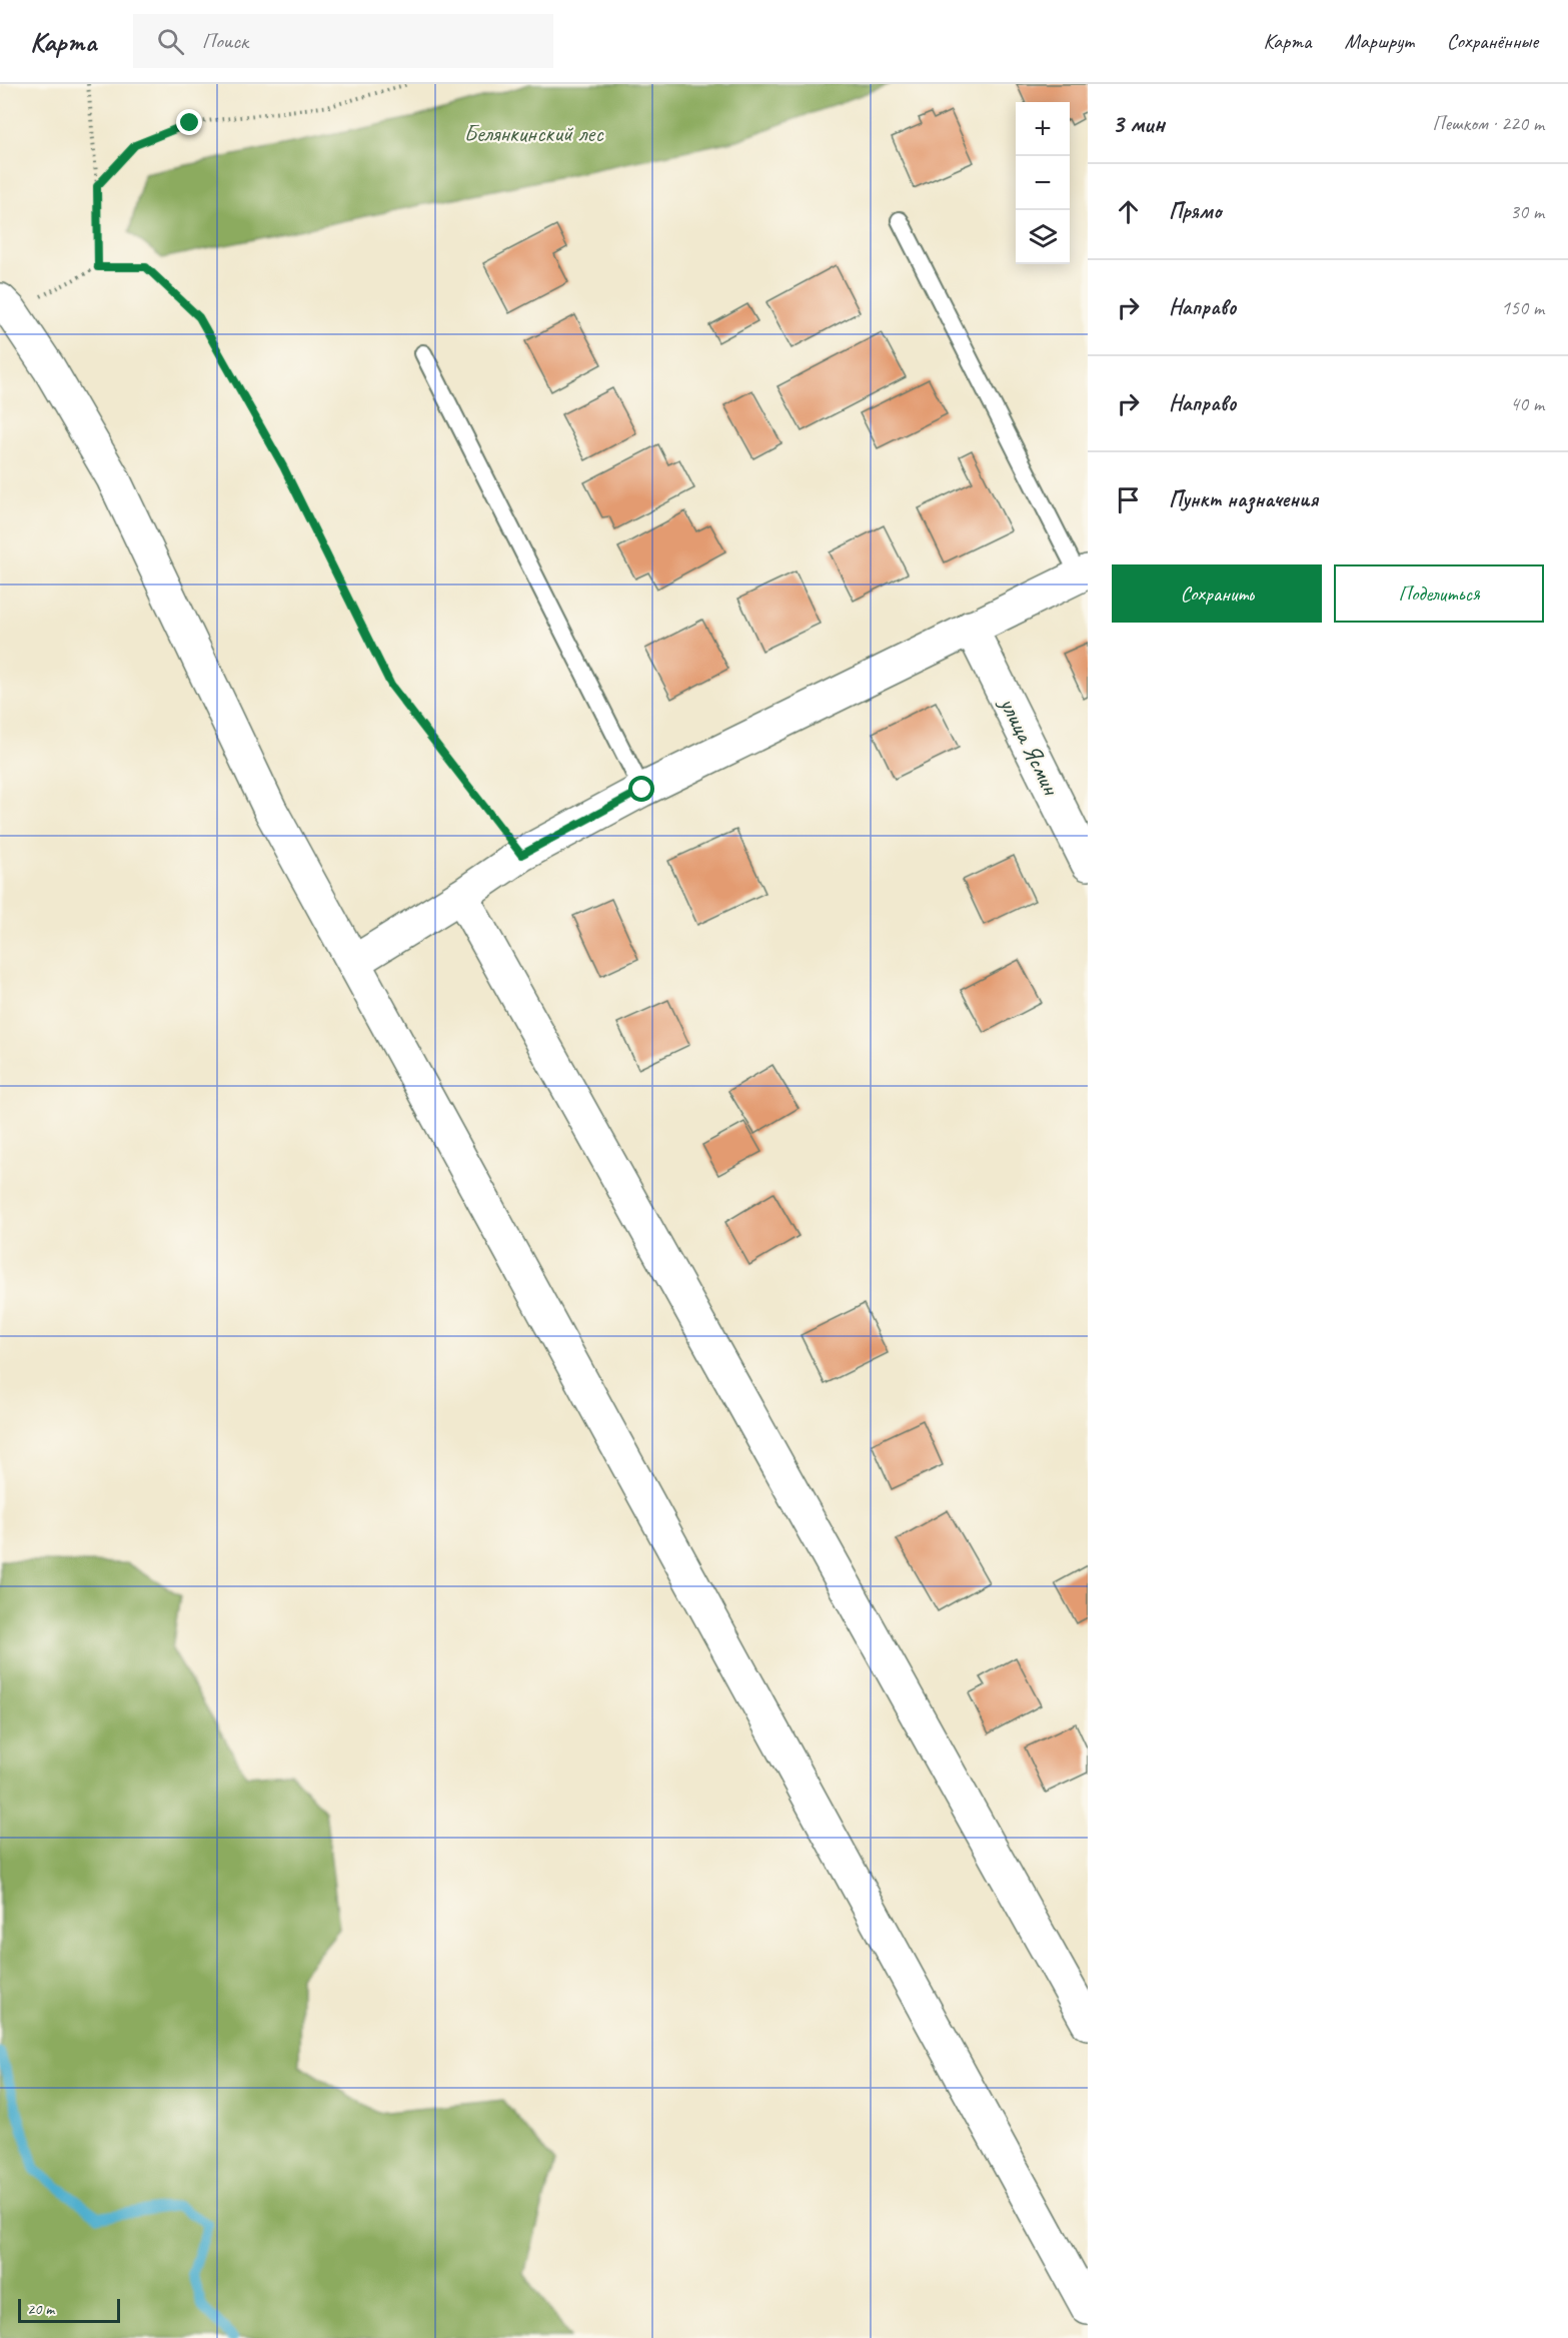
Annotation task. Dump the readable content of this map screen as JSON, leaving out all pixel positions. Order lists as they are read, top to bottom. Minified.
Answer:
{"streets":{"street":["улица Ясмин"]},"parks":["Белянкинский лес"],"scale_bar":"20 m","page":{"header":"Карта","search":"Поиск","nav":["Карта","Маршрут","Сохранённые"],"heading":["3 мин","Пешком · 220 m"],"map_buttons":["+","−"],"list":[["Прямо","30 m"],["Направо","150 m"],["Направо","40 m"],"Пункт назначения"],"buttons":["Сохранить","Поделиться"],"scale":"20 m"}}
